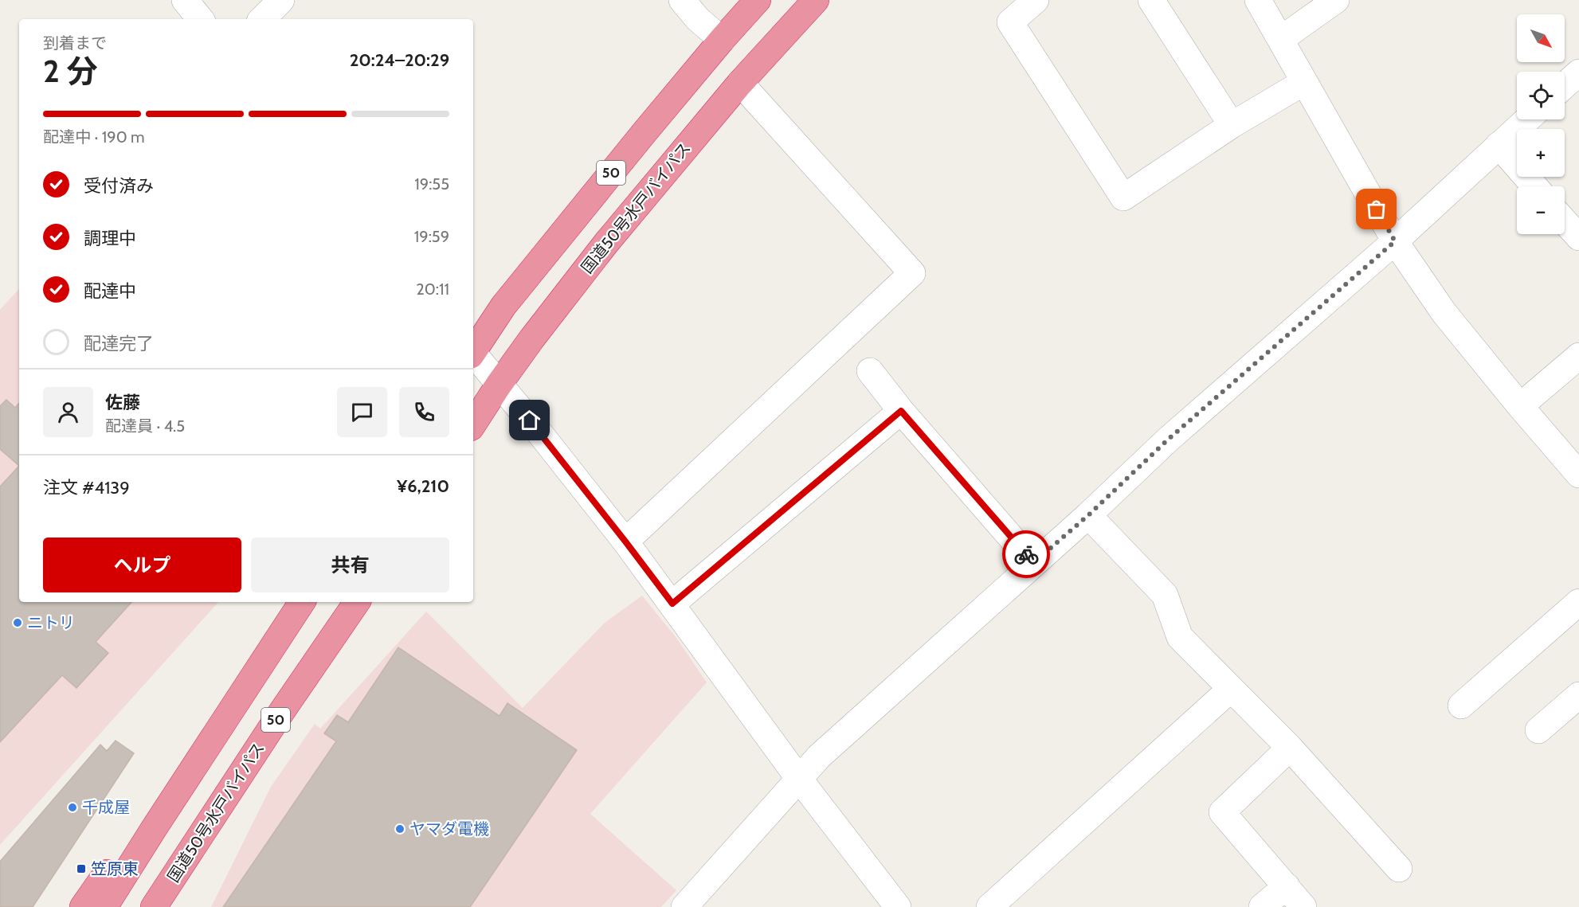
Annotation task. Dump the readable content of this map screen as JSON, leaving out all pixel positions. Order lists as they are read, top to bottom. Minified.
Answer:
{"streets":{"highway":["50","国道50号水戸バイパス"]},"places":{"other":["ニトリ","千成屋","ヤマダ電機"],"transit":["笠原東"]},"north":"bottom right","page":{"map_buttons":["+","−"],"heading":["2 分","到着まで","20:24–20:29"],"panel":["佐藤","配達員 · 4.5","注文 #4139","¥6,210"],"bar":"配達中 · 190 m","list":[["受付済み","19:55"],["調理中","19:59"],["配達中","20:11"],"配達完了"],"buttons":["ヘルプ","共有"]}}
